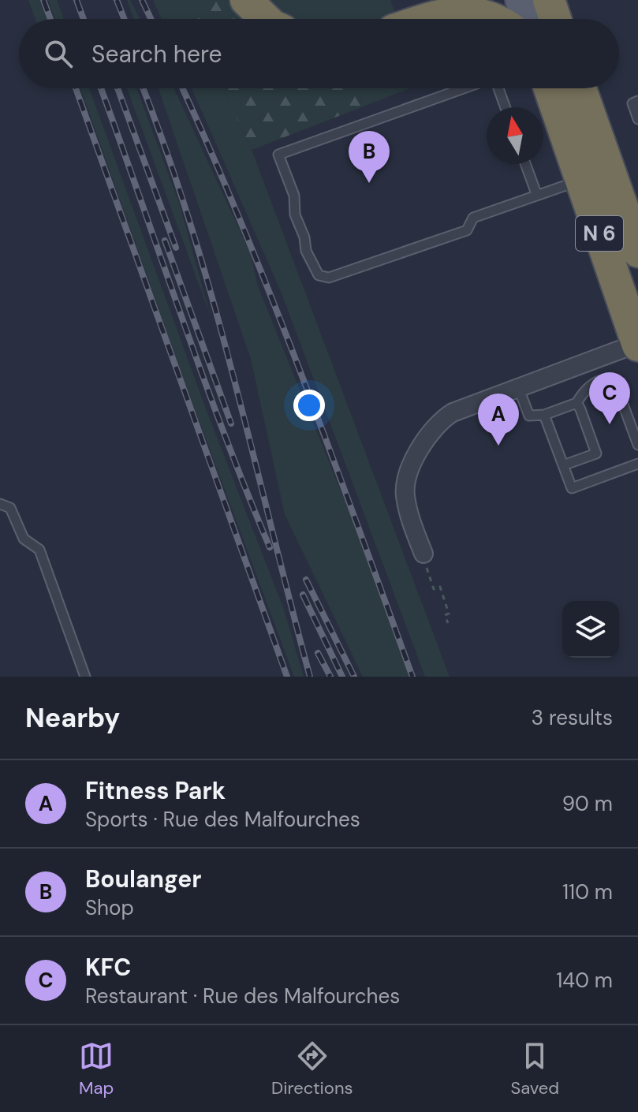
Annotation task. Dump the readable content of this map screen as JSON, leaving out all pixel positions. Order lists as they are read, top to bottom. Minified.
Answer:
{"streets":{"highway":["N 6"]},"north":"top","page":{"search":"Search here","pins":["B","C","A"],"heading":["Nearby","3 results"],"list":[{"mark":"A","name":"Fitness Park","note":"Sports · Rue des Malfourches","value":"90 m"},{"mark":"B","name":"Boulanger","note":"Shop","value":"110 m"},{"mark":"C","name":"KFC","note":"Restaurant · Rue des Malfourches","value":"140 m"}],"nav":["Map","Directions","Saved"]}}
